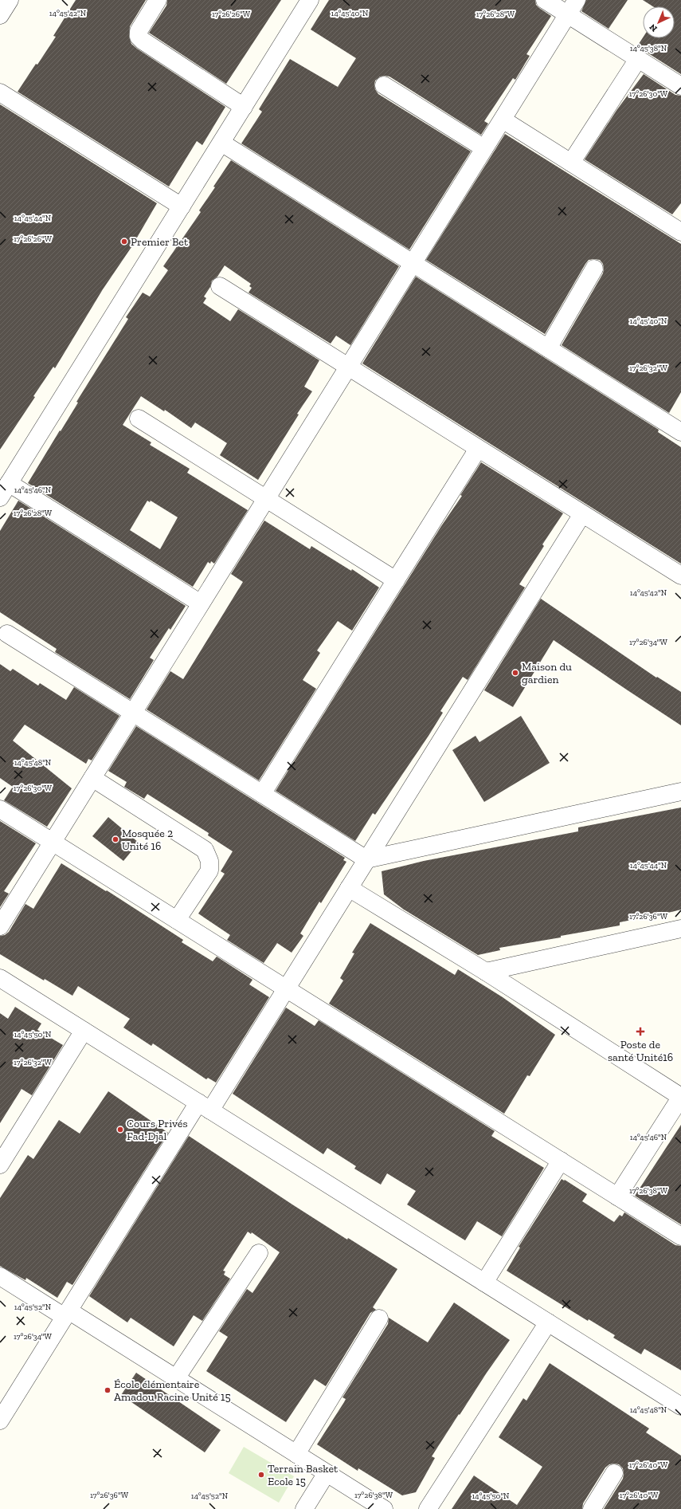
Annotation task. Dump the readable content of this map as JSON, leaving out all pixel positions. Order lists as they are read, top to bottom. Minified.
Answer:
{"places":{"other":["Premier Bet","Maison du gardien","Mosquée 2 Unité 16","Cours Privés Fad-Djal","École élémentaire Amadou Racine Unité 15","Terrain Basket Ecole 15"],"health":["Poste de santé Unité16"]},"north":"bottom left","coordinates":["14°45'42\"N","14°45'40\"N","17°26'26\"W","17°26'28\"W","14°45'38\"N","17°26'30\"W","14°45'44\"N","17°26'32\"W","14°45'46\"N","17°26'34\"W","14°45'48\"N","17°26'36\"W","14°45'50\"N","17°26'38\"W","14°45'52\"N","17°26'40\"W"]}
